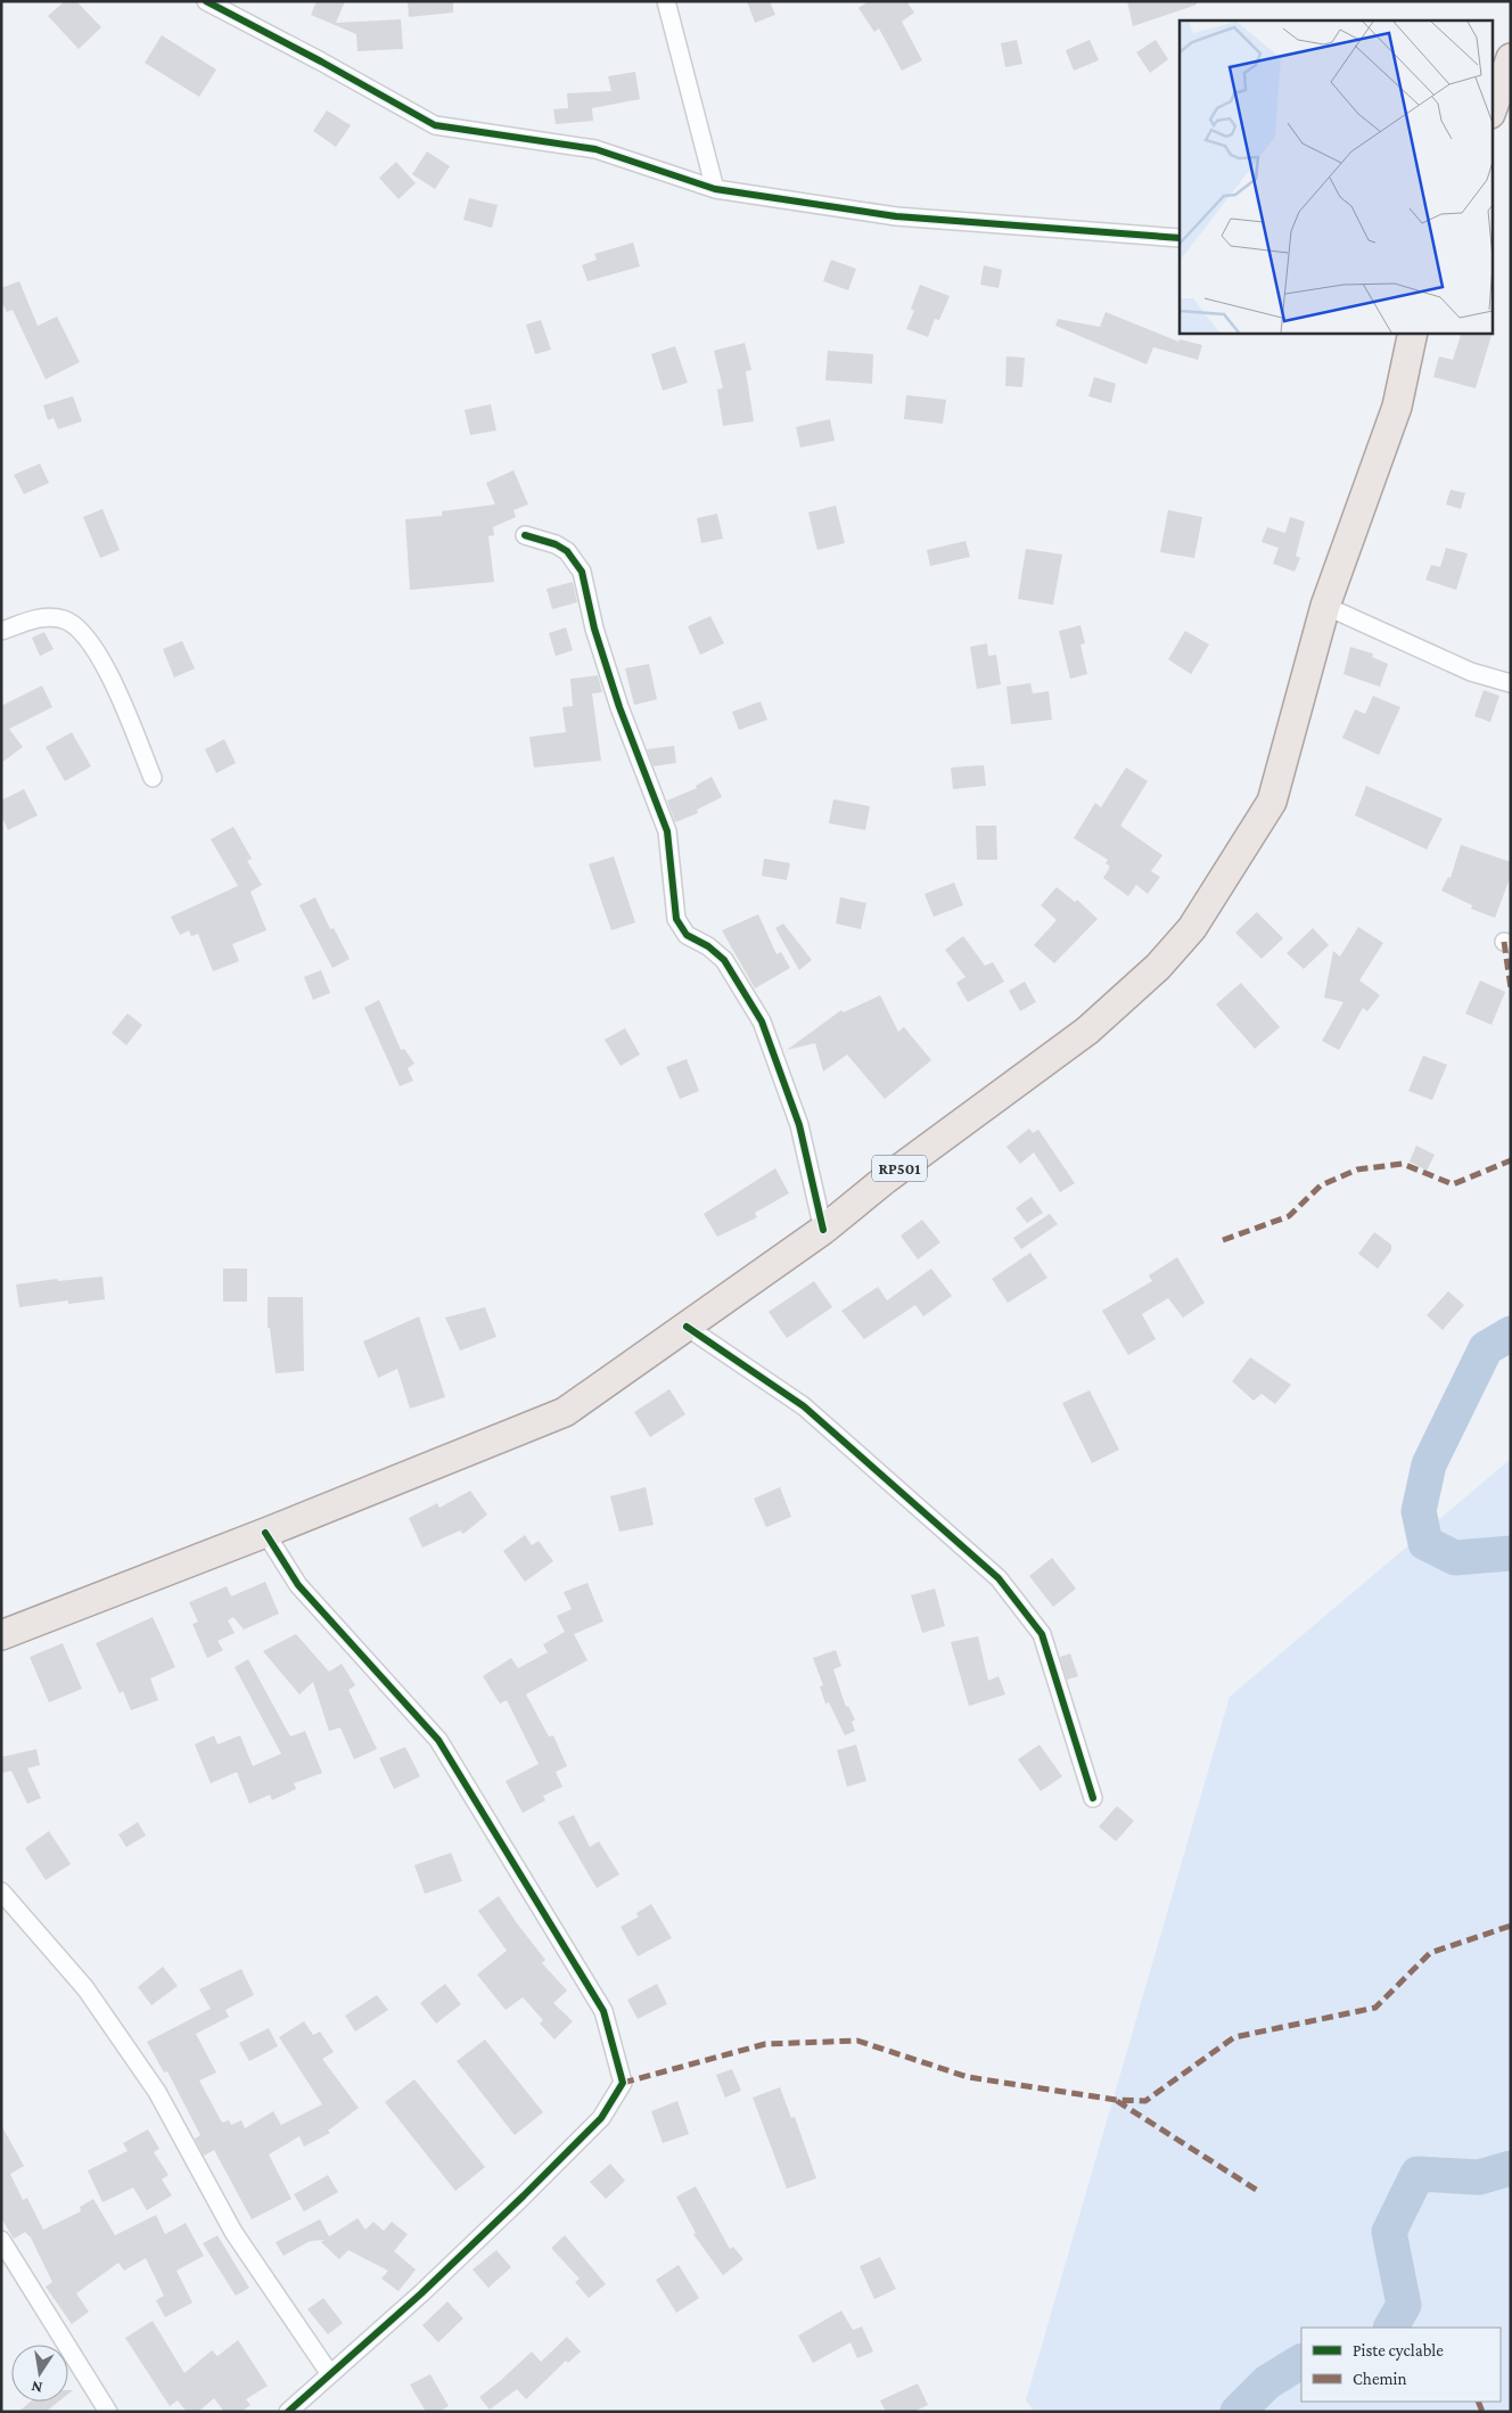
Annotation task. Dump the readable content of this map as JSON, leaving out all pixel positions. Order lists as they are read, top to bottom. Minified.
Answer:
{"streets":{"main road":["RP501"]},"legend":["Piste cyclable","Chemin"],"north":"bottom"}
